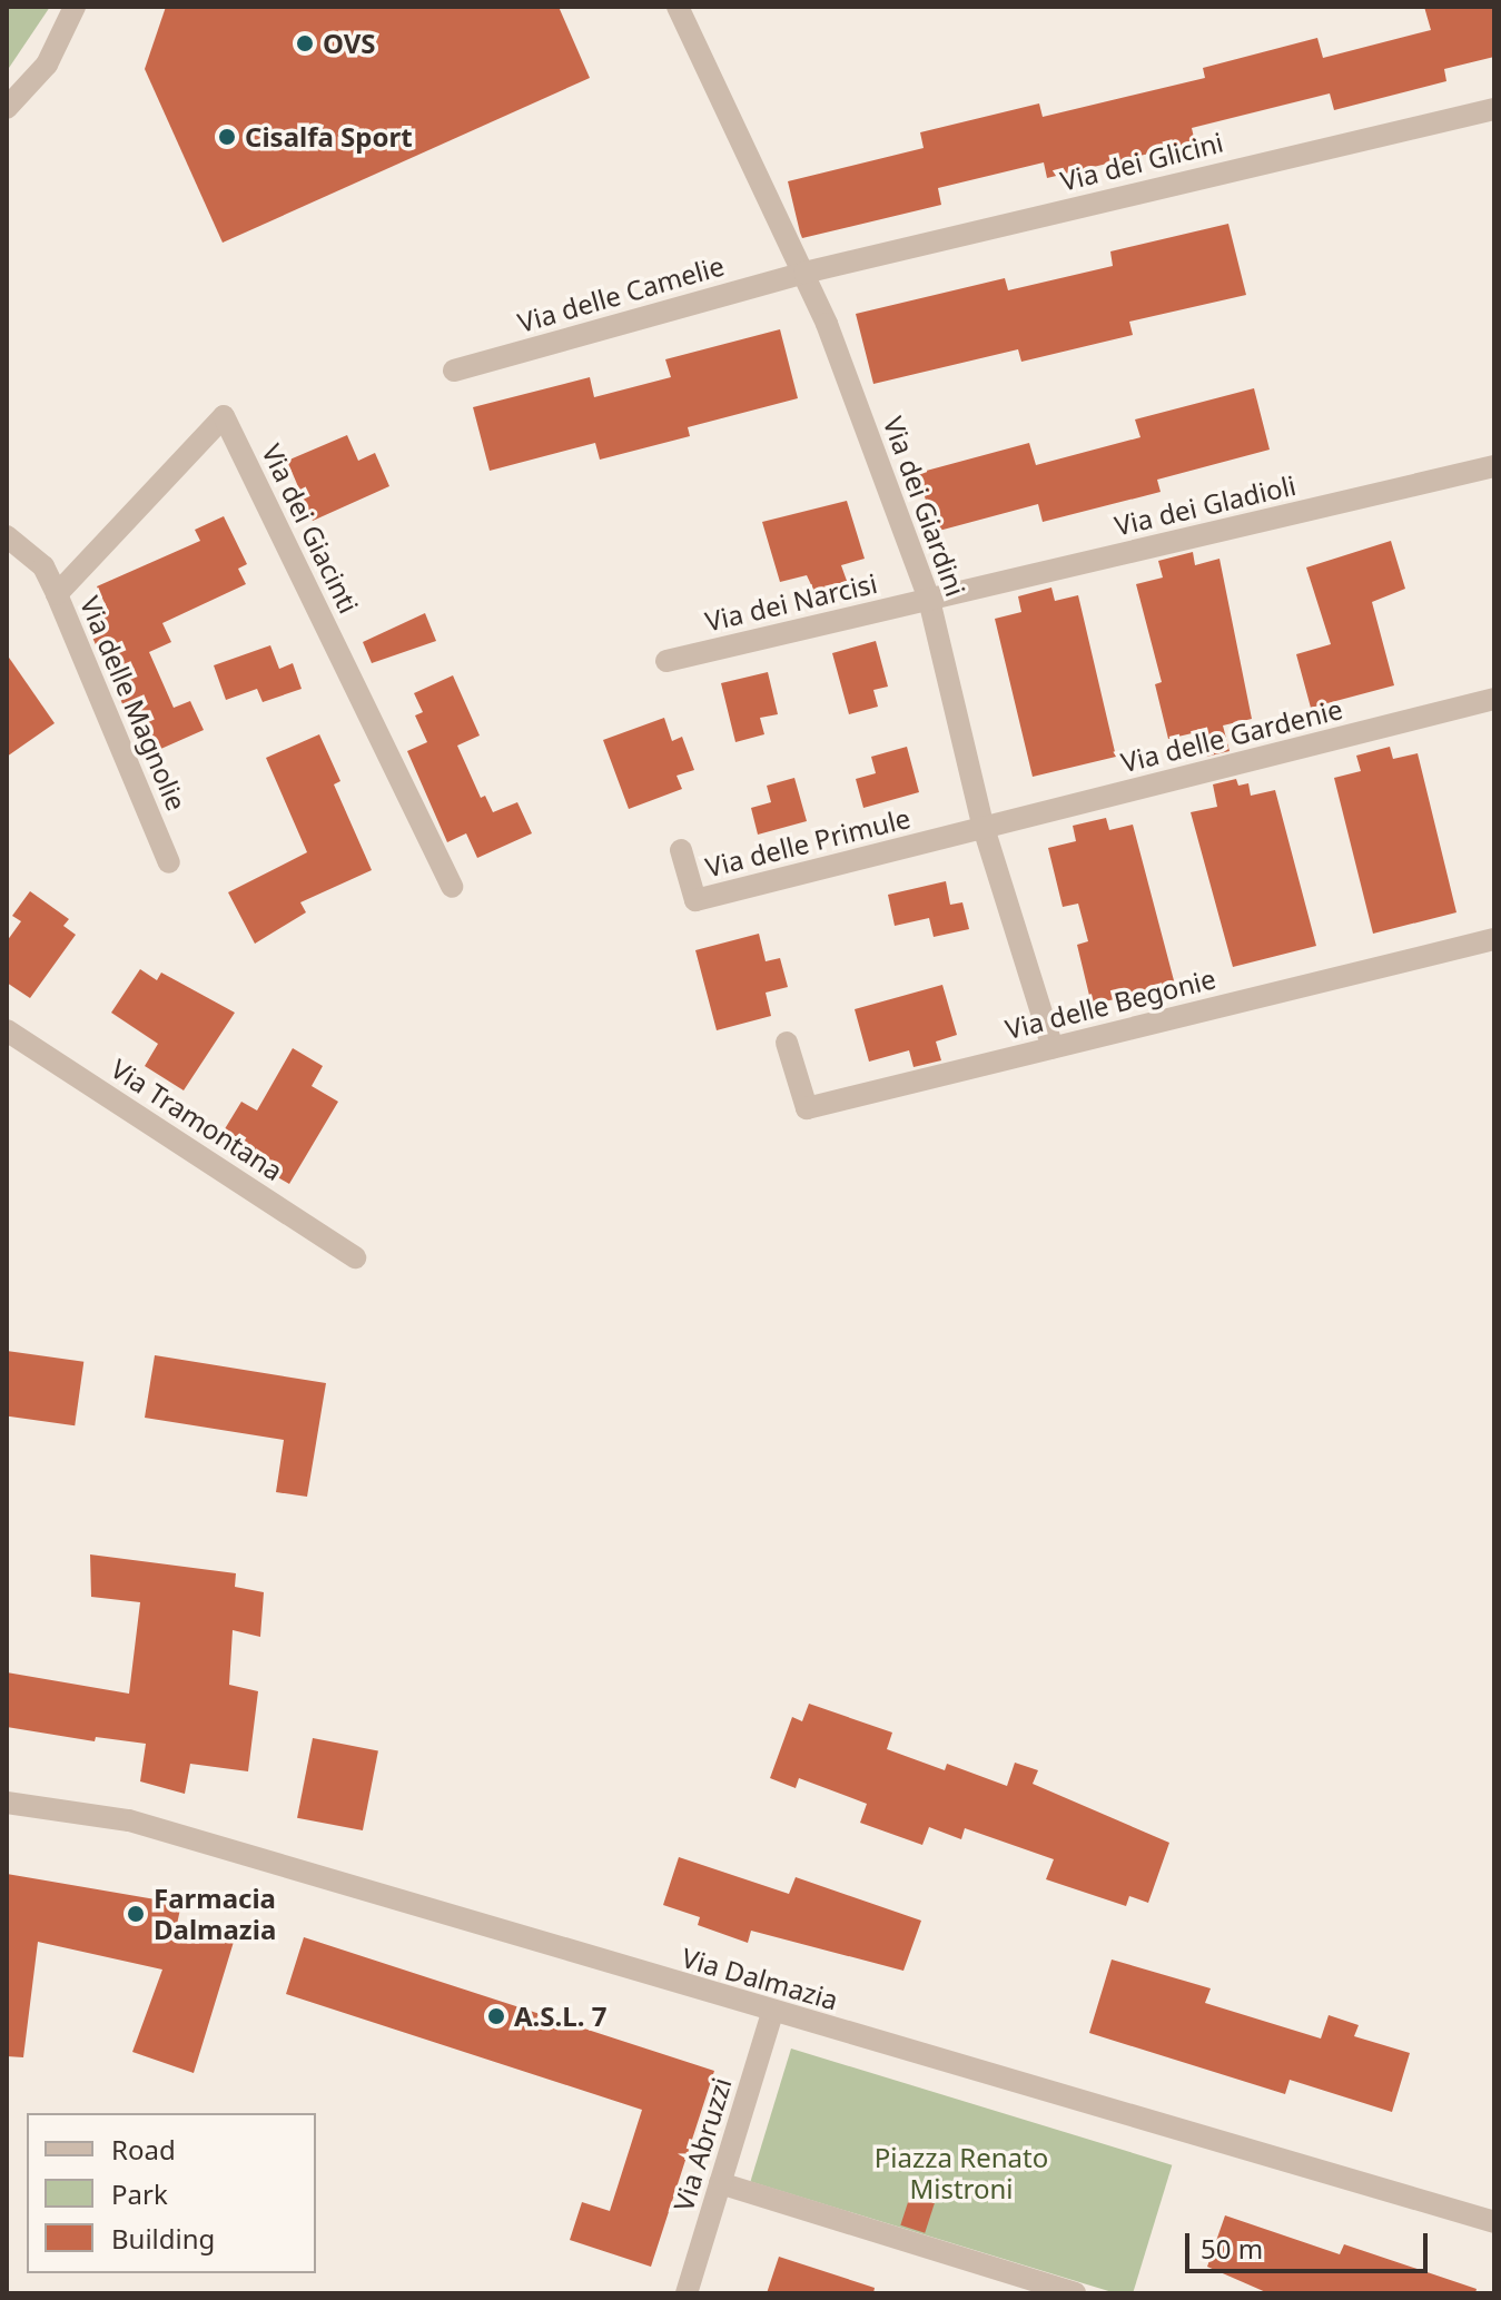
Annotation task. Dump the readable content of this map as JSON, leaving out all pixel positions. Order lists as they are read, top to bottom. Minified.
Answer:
{"streets":{"street":["Via dei Glicini","Via delle Camelie","Via dei Gladioli","Via dei Giardini","Via dei Giacinti","Via dei Narcisi","Via delle Magnolie","Via delle Gardenie","Via delle Primule","Via delle Begonie","Via Tramontana","Via Dalmazia","Via Abruzzi"]},"crossings":[["Via dei Glicini","Via delle Camelie"],["Via dei Glicini","Via dei Giardini"],["Via delle Camelie","Via dei Giardini"],["Via dei Gladioli","Via dei Giardini"],["Via dei Gladioli","Via dei Narcisi"],["Via dei Giardini","Via dei Narcisi"],["Via dei Giardini","Via delle Gardenie"],["Via dei Giardini","Via delle Primule"],["Via dei Giardini","Via delle Begonie"],["Via dei Giacinti","Via delle Magnolie"],["Via delle Gardenie","Via delle Primule"],["Via Dalmazia","Via Abruzzi"]],"parks":["Piazza Renato Mistroni"],"places":["OVS","Cisalfa Sport","Farmacia Dalmazia","A.S.L. 7"],"legend":["Road","Park","Building"],"scale_bar":"50 m"}
